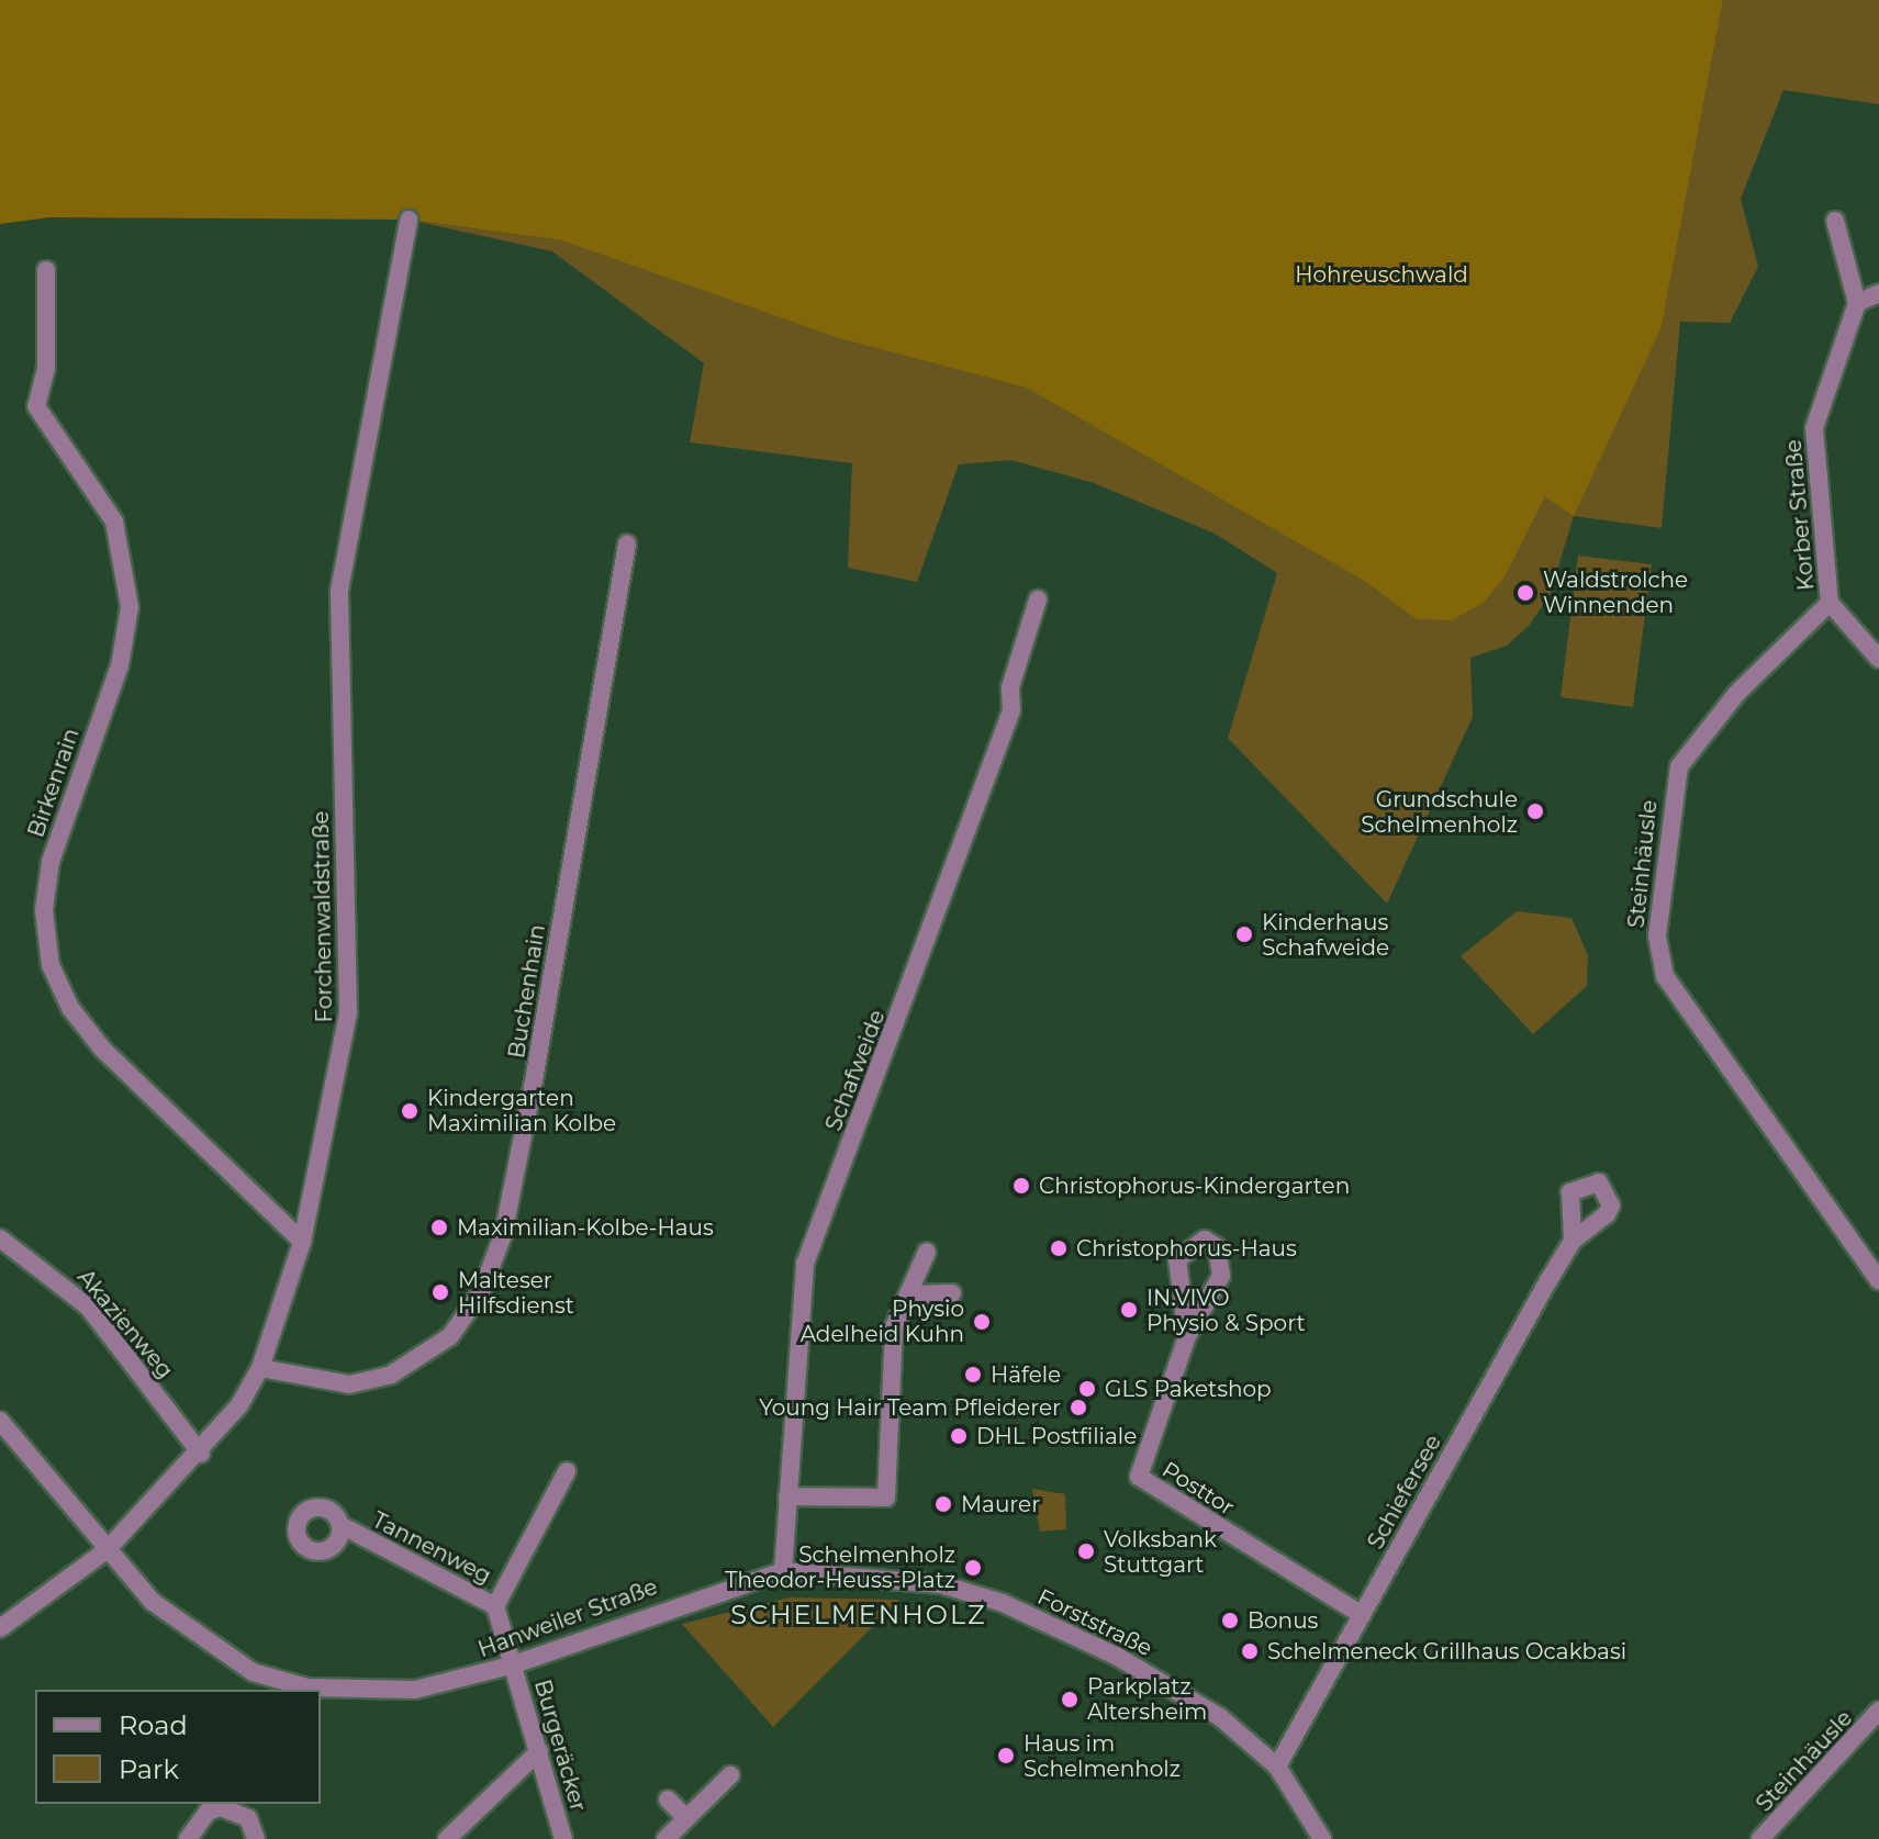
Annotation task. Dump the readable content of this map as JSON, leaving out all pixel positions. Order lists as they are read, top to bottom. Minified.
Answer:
{"streets":{"street":["Korber Straße","Birkenrain","Steinhäusle","Forchenwaldstraße","Buchenhain","Schafweide","Akazienweg","Posttor","Schiefersee","Tannenweg","Hanweiler Straße","Forststraße","Burgeräcker"]},"crossings":[["Korber Straße","Steinhäusle"],["Birkenrain","Forchenwaldstraße"],["Forchenwaldstraße","Buchenhain"],["Forchenwaldstraße","Akazienweg"],["Forchenwaldstraße","Hanweiler Straße"],["Schafweide","Hanweiler Straße"],["Schafweide","Forststraße"],["Posttor","Schiefersee"],["Schiefersee","Forststraße"],["Tannenweg","Hanweiler Straße"],["Tannenweg","Burgeräcker"],["Hanweiler Straße","Forststraße"],["Hanweiler Straße","Burgeräcker"]],"districts":["SCHELMENHOLZ"],"parks":["Hohreuschwald"],"places":["Waldstrolche Winnenden","Grundschule Schelmenholz","Kinderhaus Schafweide","Kindergarten Maximilian Kolbe","Christophorus-Kindergarten","Maximilian-Kolbe-Haus","Christophorus-Haus","Malteser Hilfsdienst","IN.VIVO Physio & Sport","Physio Adelheid Kuhn","Häfele","GLS Paketshop","Young Hair Team Pfleiderer","DHL Postfiliale","Maurer","Volksbank Stuttgart","Schelmenholz Theodor-Heuss-Platz","Bonus","Schelmeneck Grillhaus Ocakbasi","Parkplatz Altersheim","Haus im Schelmenholz"],"legend":["Road","Park"]}
